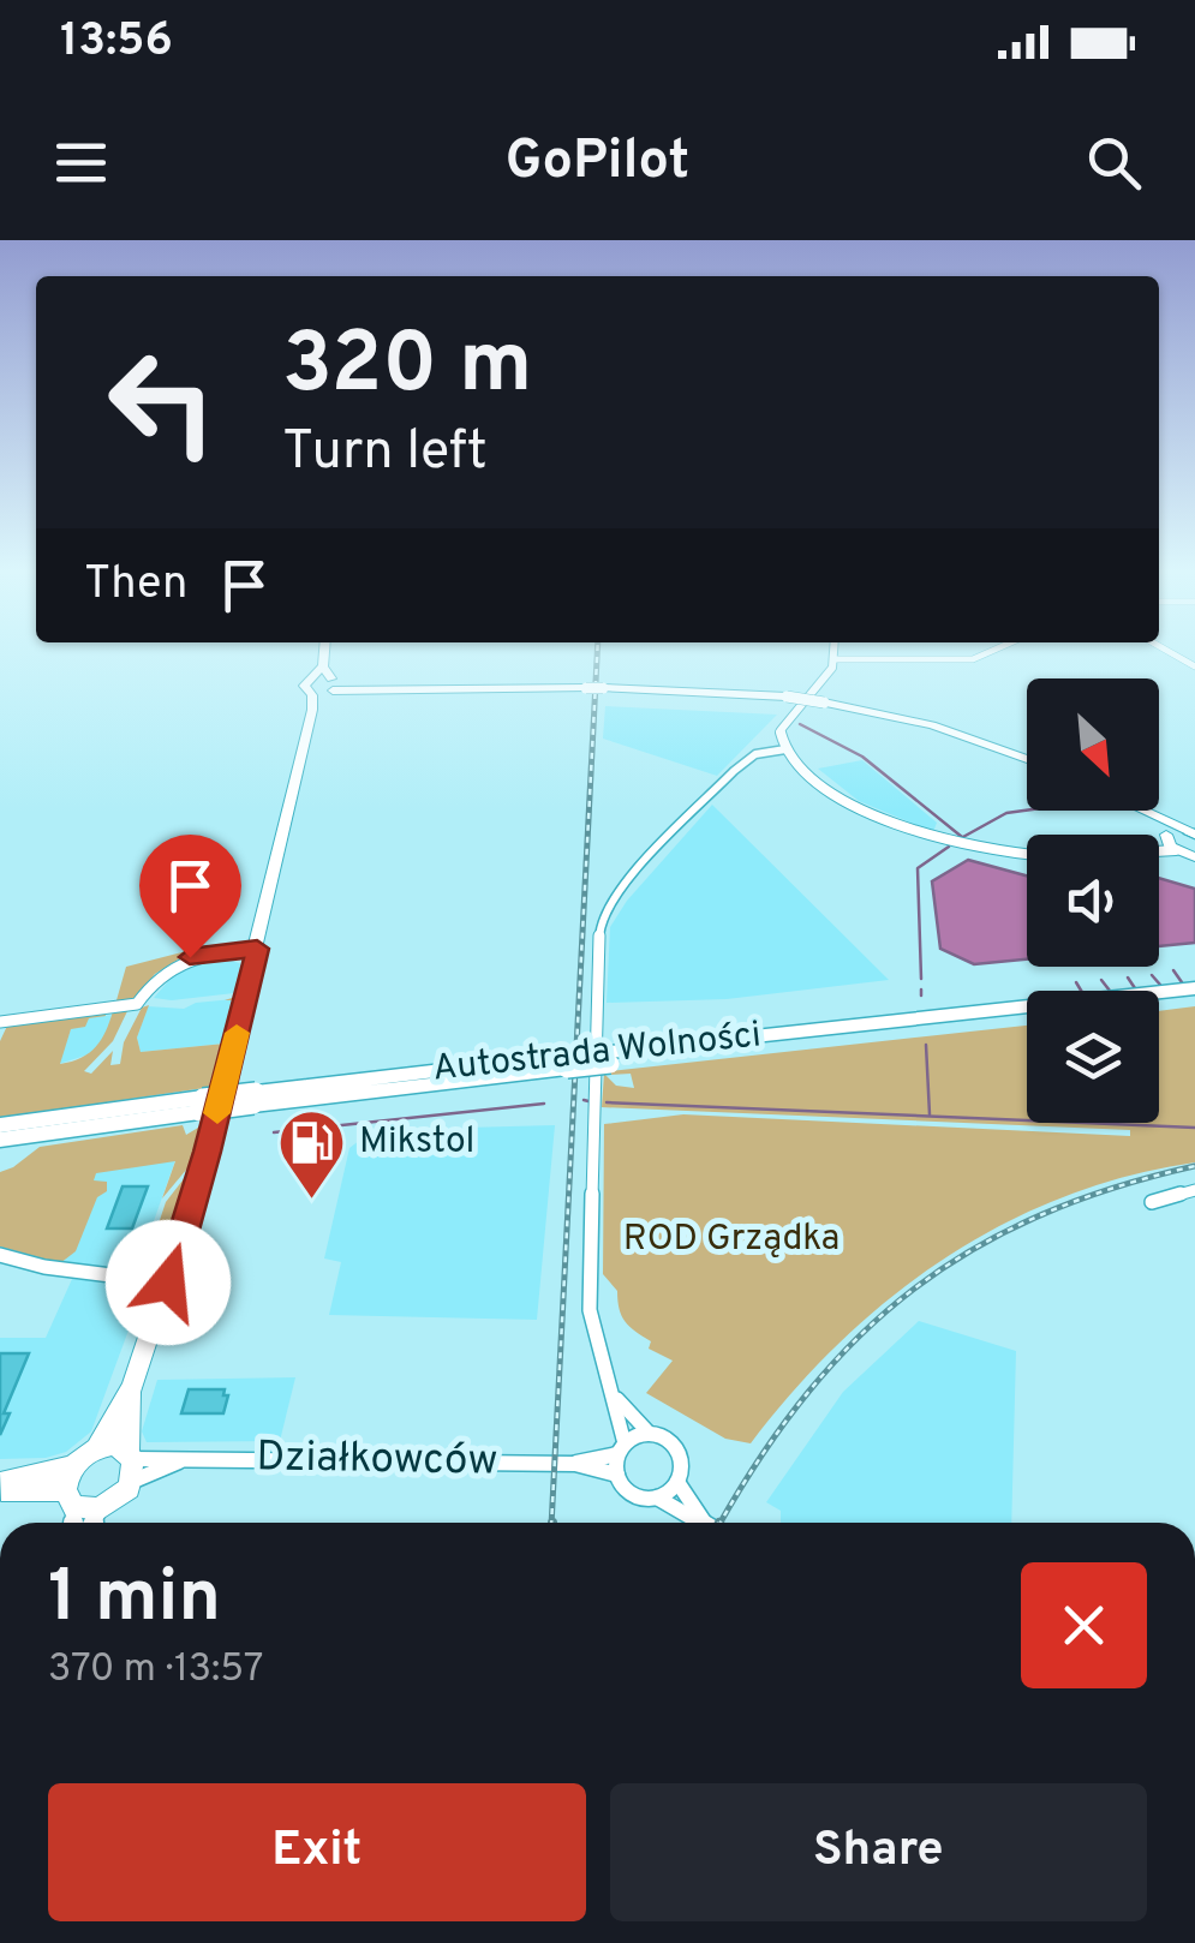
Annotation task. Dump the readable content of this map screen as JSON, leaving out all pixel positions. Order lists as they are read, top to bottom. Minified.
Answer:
{"streets":{"highway":["Autostrada Wolności"],"street":["Działkowców"]},"parks":["ROD Grządka"],"places":{"fuel station":["Mikstol"]},"north":"bottom right","page":{"status":"13:56","header":"GoPilot","turn":["320 m","Turn left"],"then":"Then","heading":["1 min","370 m · 13:57"],"buttons":["Exit","Share"]}}
